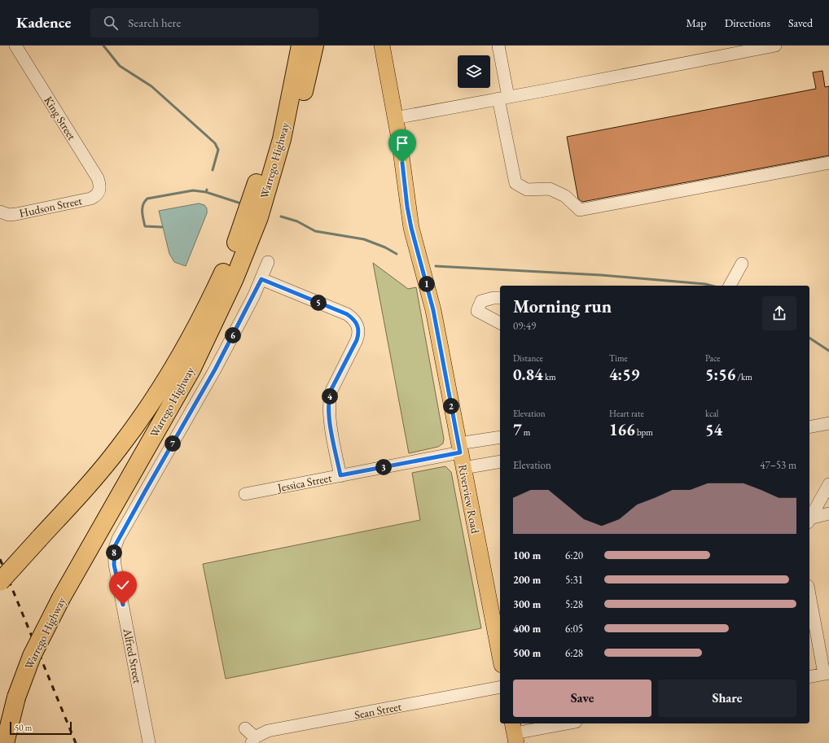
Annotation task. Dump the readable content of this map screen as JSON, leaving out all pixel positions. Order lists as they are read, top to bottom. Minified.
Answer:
{"streets":{"highway":["Warrego Highway"],"main road":["Riverview Road"],"street":["King Street","Hudson Street","Jessica Street","Alfred Street","Sean Street"]},"crossings":[["King Street","Hudson Street"],["Jessica Street","Riverview Road"]],"scale_bar":"50 m","page":{"header":"Kadence","search":"Search here","nav":["Map","Directions","Saved"],"pins":["1","5","6","4","2","7","3","8"],"heading":["Morning run","09:49"],"stats":[["Distance","0.84 km"],["Time","4:59"],["Pace","5:56 /km"],["Elevation","7 m"],["Heart rate","166 bpm"],["kcal","54"]],"chart":["Elevation","47–53 m"],"list":[{"name":"100 m","note":"6:20"},{"name":"200 m","note":"5:31"},{"name":"300 m","note":"5:28"},{"name":"400 m","note":"6:05"},{"name":"500 m","note":"6:28"}],"buttons":["Save","Share"],"scale":"50 m"}}
